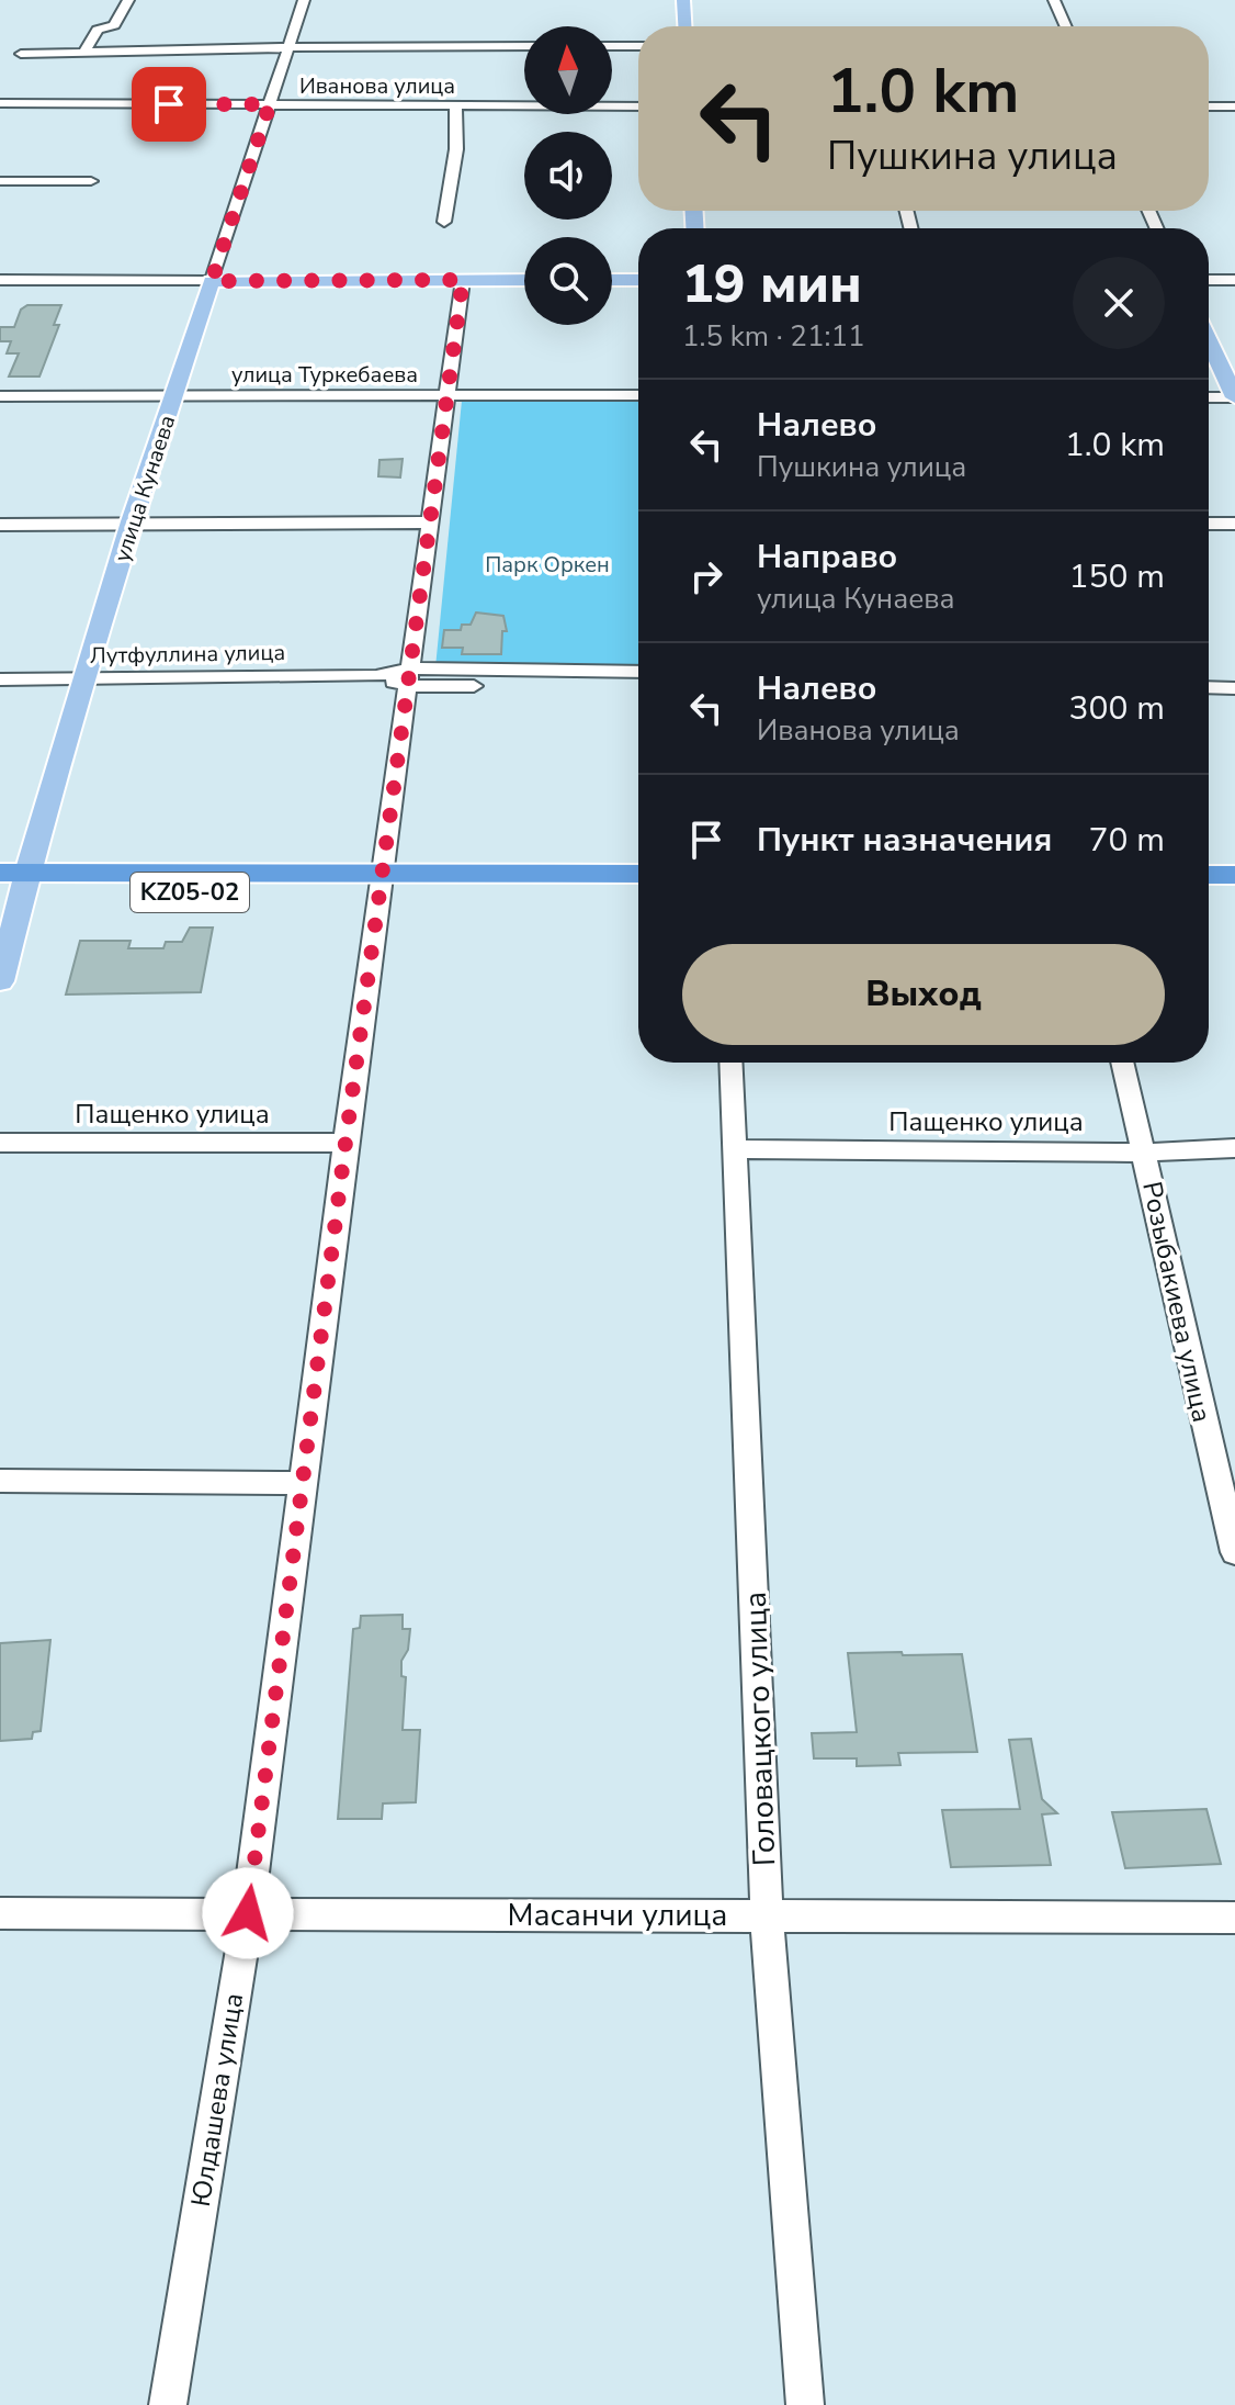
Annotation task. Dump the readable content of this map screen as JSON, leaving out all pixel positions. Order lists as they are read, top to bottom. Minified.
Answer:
{"streets":{"highway":["KZ05-02"],"main road":["улица Кунаева"],"street":["Иванова улица","улица Туркебаева","Лутфуллина улица","Пащенко улица","Розыбакиева улица","Головацкого улица","Масанчи улица","Юлдашева улица"]},"crossings":[["Иванова улица","улица Кунаева"],["улица Туркебаева","улица Кунаева"],["улица Туркебаева","Юлдашева улица"],["улица Кунаева","Лутфуллина улица"],["улица Кунаева","KZ05-02"],["Лутфуллина улица","Юлдашева улица"],["KZ05-02","Юлдашева улица"],["Пащенко улица","Розыбакиева улица"],["Пащенко улица","Головацкого улица"],["Пащенко улица","Юлдашева улица"],["Головацкого улица","Масанчи улица"],["Масанчи улица","Юлдашева улица"]],"parks":["Парк Оркен"],"north":"top","page":{"turn":["1.0 km","Пушкина улица"],"heading":["19 мин","1.5 km · 21:11"],"list":[{"name":"Налево","note":"Пушкина улица","value":"1.0 km"},{"name":"Направо","note":"улица Кунаева","value":"150 m"},{"name":"Налево","note":"Иванова улица","value":"300 m"},{"name":"Пункт назначения","value":"70 m"}],"buttons":"Выход"}}
